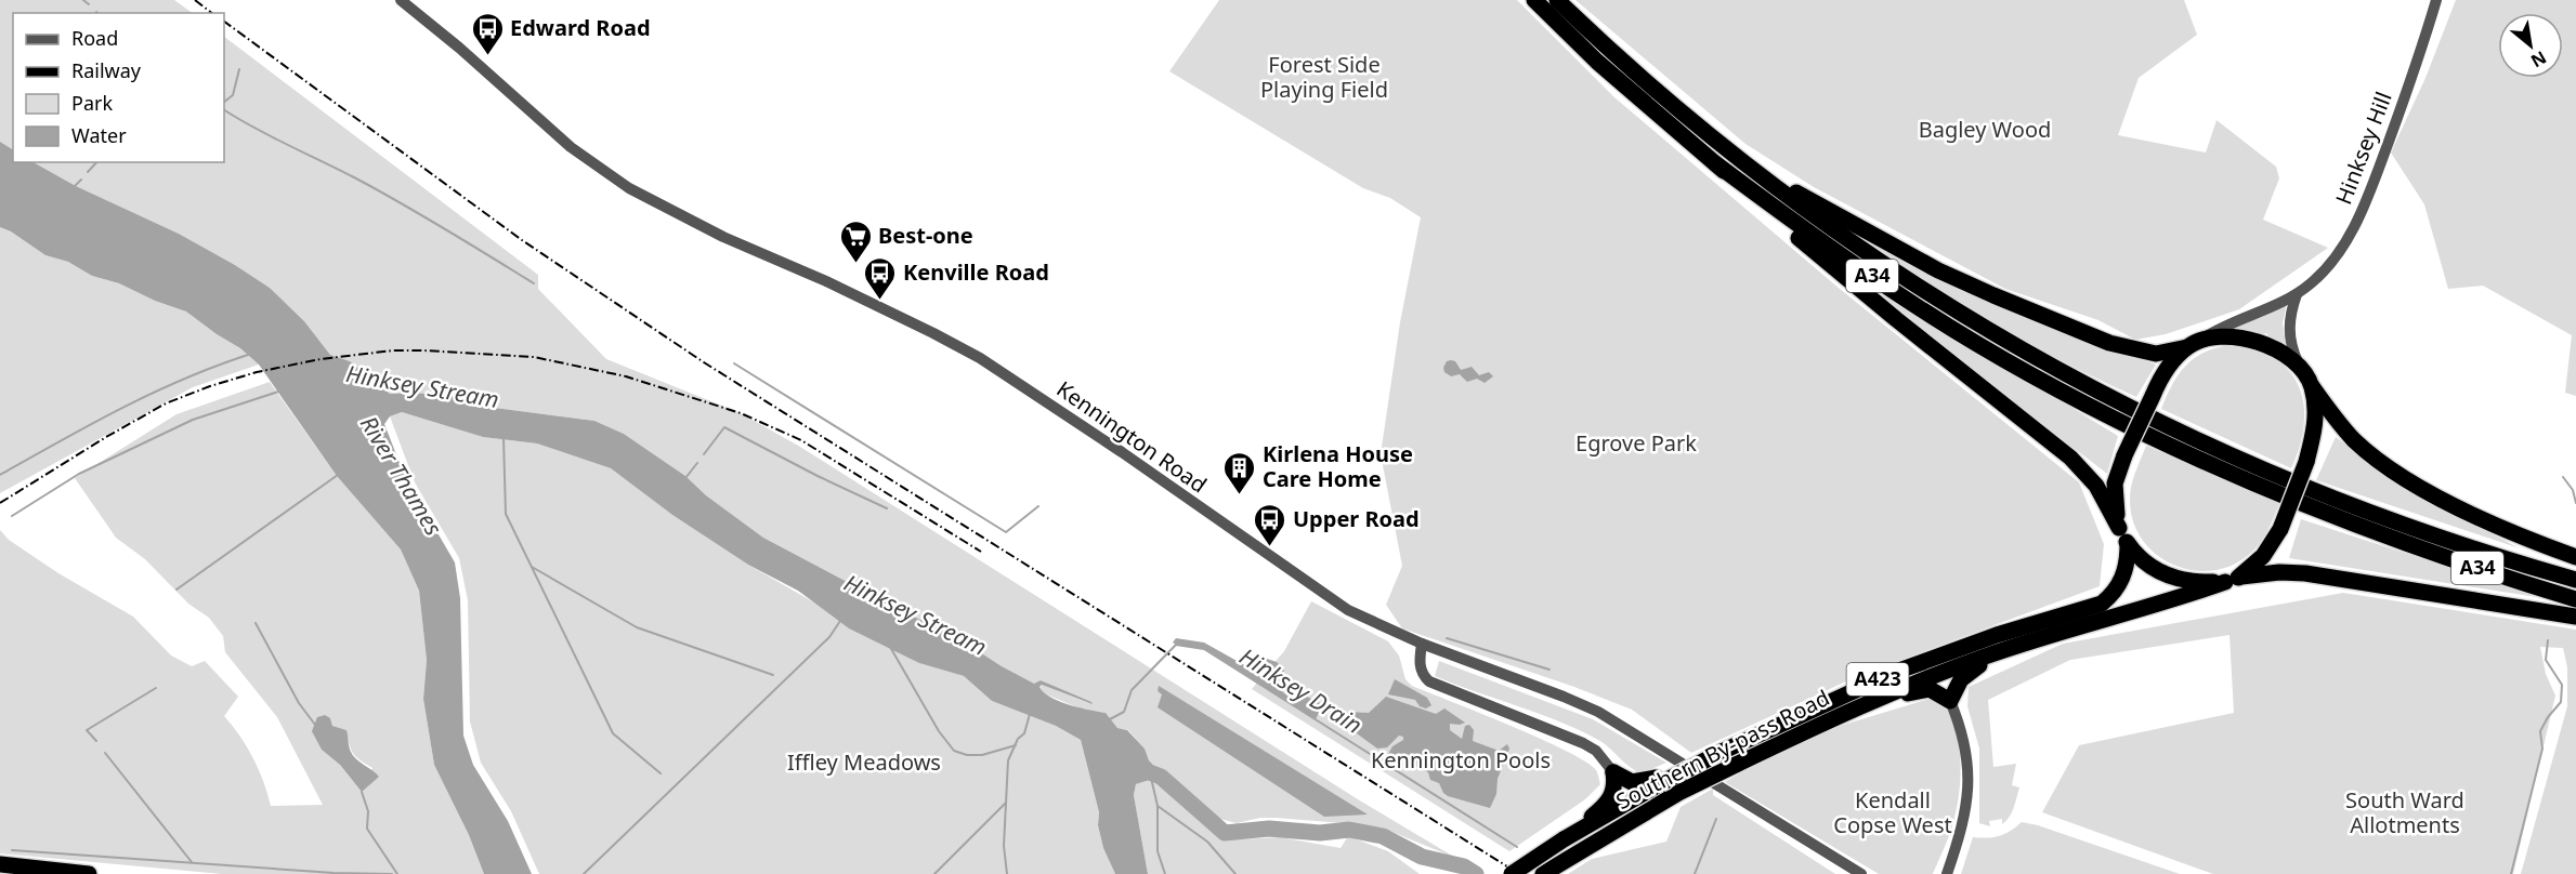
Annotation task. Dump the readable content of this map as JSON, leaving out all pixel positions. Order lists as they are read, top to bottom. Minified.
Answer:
{"streets":{"highway":["A34","A423","Southern By-pass Road"],"street":["Hinksey Hill","Kennington Road"]},"crossings":[["Hinksey Hill","Southern By-pass Road"]],"water":["Hinksey Stream","River Thames","Hinksey Drain"],"parks":["Forest Side Playing Field","Bagley Wood","Egrove Park","Kennington Pools","Iffley Meadows","Kendall Copse West","South Ward Allotments"],"places":{"bus stop":["Edward Road","Kenville Road","Upper Road"],"supermarket":["Best-one"],"building":["Kirlena House Care Home"]},"legend":["Road","Railway","Park","Water"],"north":"bottom right"}
